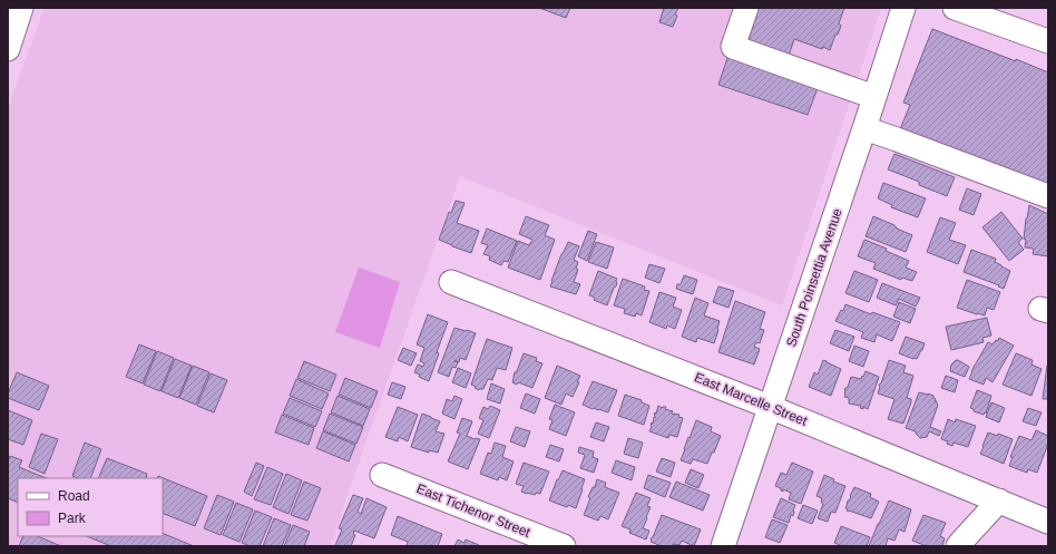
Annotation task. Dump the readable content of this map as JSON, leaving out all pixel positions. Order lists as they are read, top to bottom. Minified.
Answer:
{"streets":{"street":["South Poinsettia Avenue","East Marcelle Street","East Tichenor Street"]},"crossings":[["South Poinsettia Avenue","East Marcelle Street"]],"legend":["Road","Park"]}
